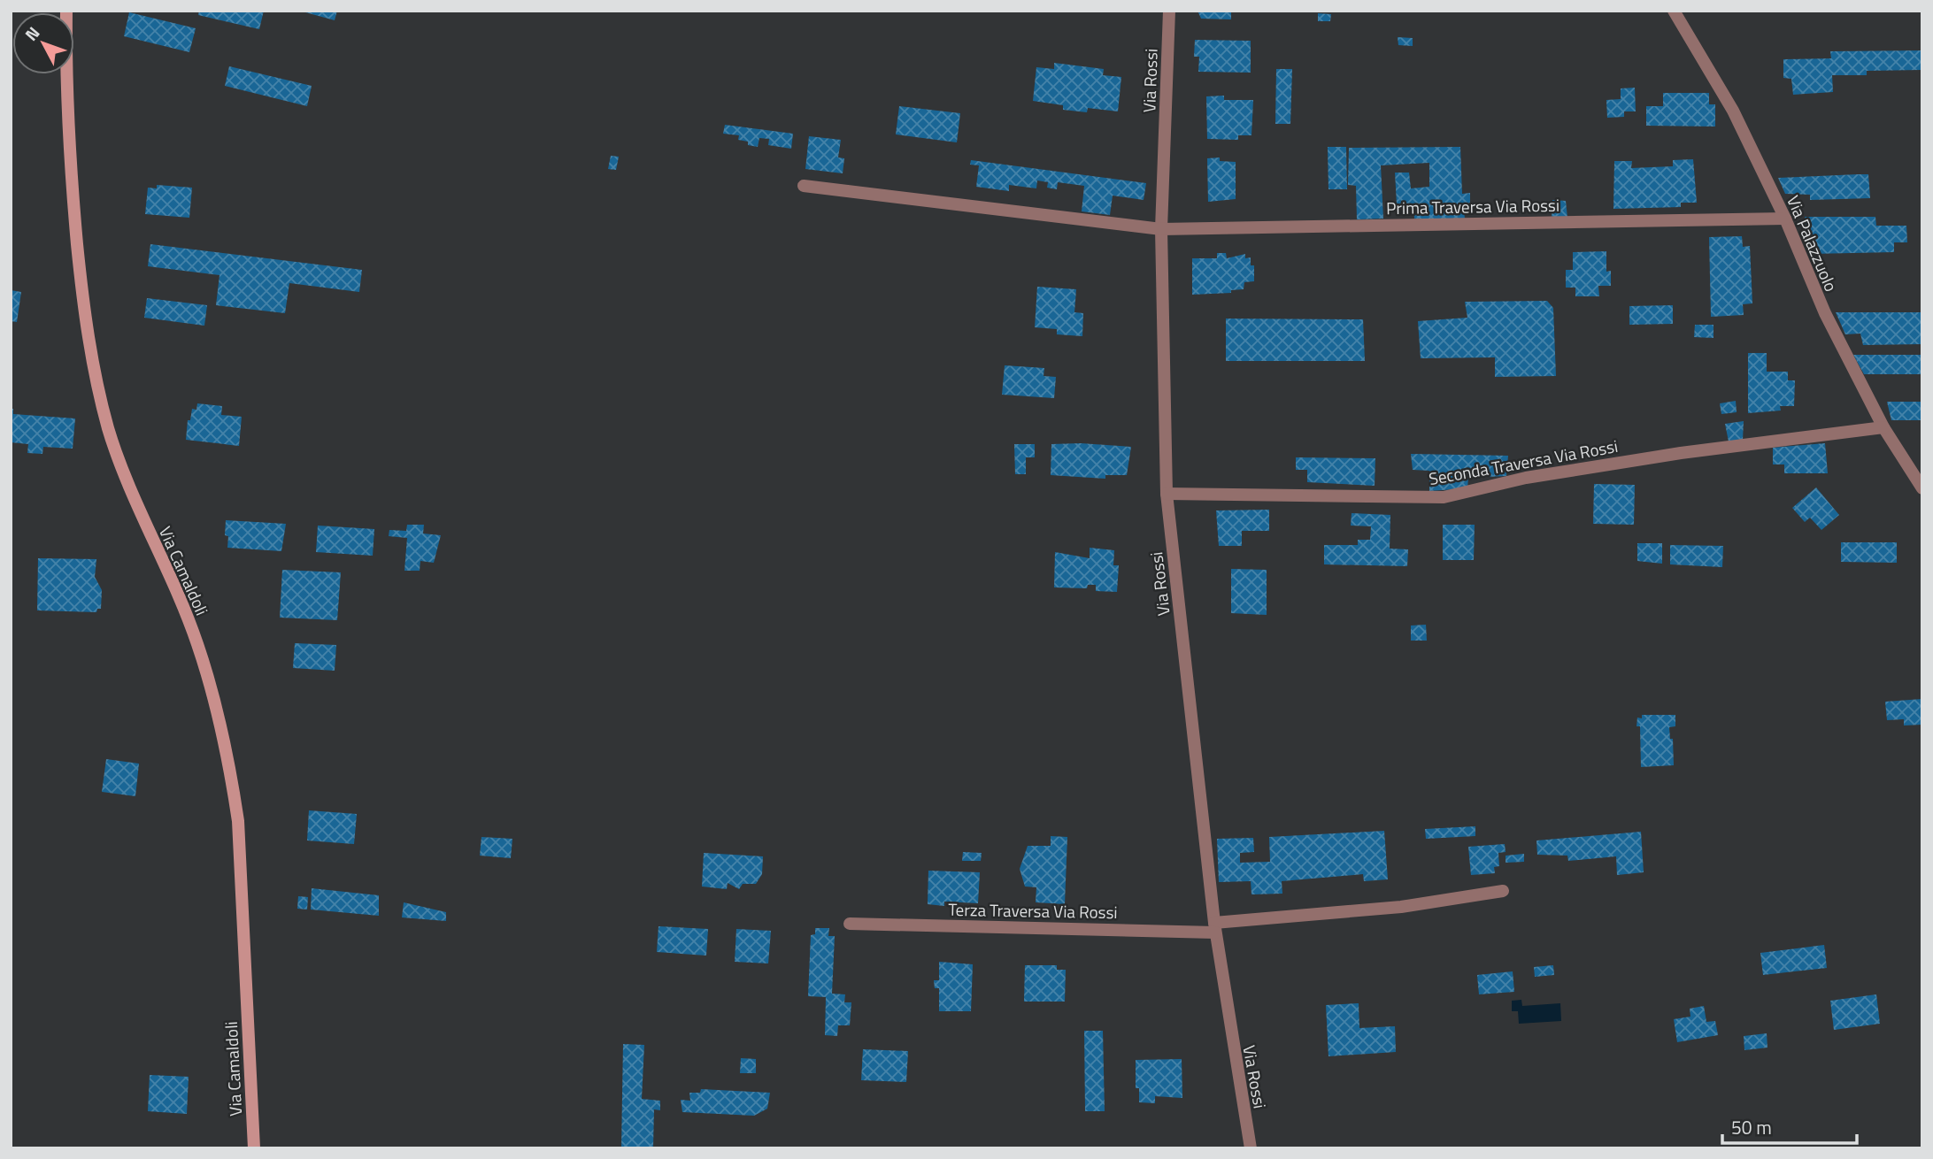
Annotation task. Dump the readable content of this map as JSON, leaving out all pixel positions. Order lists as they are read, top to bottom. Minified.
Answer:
{"streets":{"street":["Via Rossi","Prima Traversa Via Rossi","Via Palazzuolo","Seconda Traversa Via Rossi","Via Camaldoli","Terza Traversa Via Rossi"]},"crossings":[["Via Rossi","Prima Traversa Via Rossi"],["Via Rossi","Seconda Traversa Via Rossi"],["Via Rossi","Terza Traversa Via Rossi"],["Prima Traversa Via Rossi","Via Palazzuolo"],["Via Palazzuolo","Seconda Traversa Via Rossi"]],"scale_bar":"50 m","north":"top left"}
